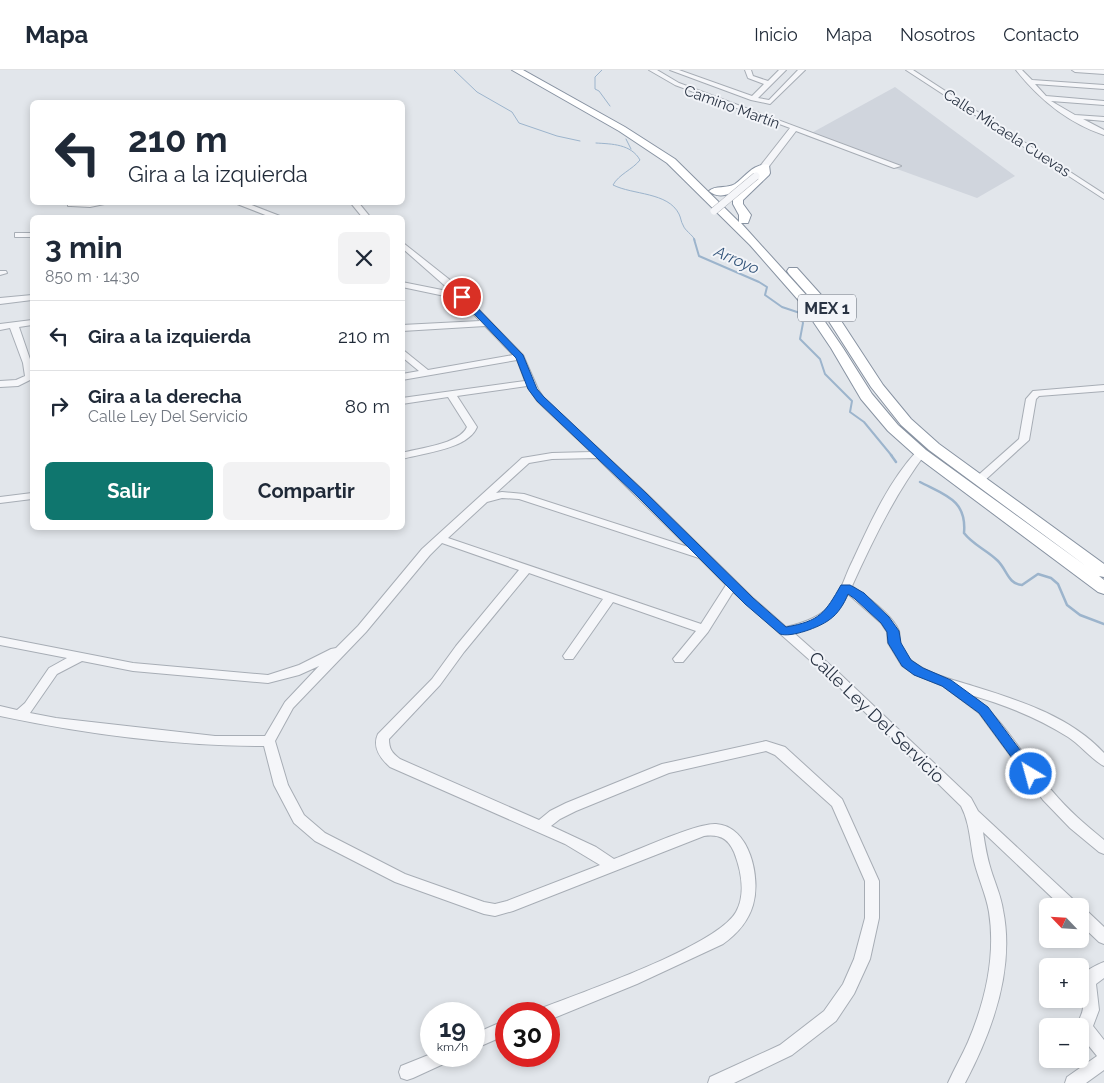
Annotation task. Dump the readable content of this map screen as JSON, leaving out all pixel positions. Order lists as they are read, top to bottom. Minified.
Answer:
{"streets":{"highway":["MEX 1"],"street":["Camino Martín","Calle Micaela Cuevas","Calle Ley Del Servicio"]},"water":["Arroyo"],"north":"top left","page":{"header":"Mapa","nav":["Inicio","Mapa","Nosotros","Contacto"],"turn":["210 m","Gira a la izquierda"],"heading":["3 min","850 m · 14:30"],"list":[{"name":"Gira a la izquierda","value":"210 m"},{"name":"Gira a la derecha","note":"Calle Ley Del Servicio","value":"80 m"}],"buttons":["Salir","Compartir"],"map_buttons":["+","−"],"speed":"19 km/h","limit":"30"}}
